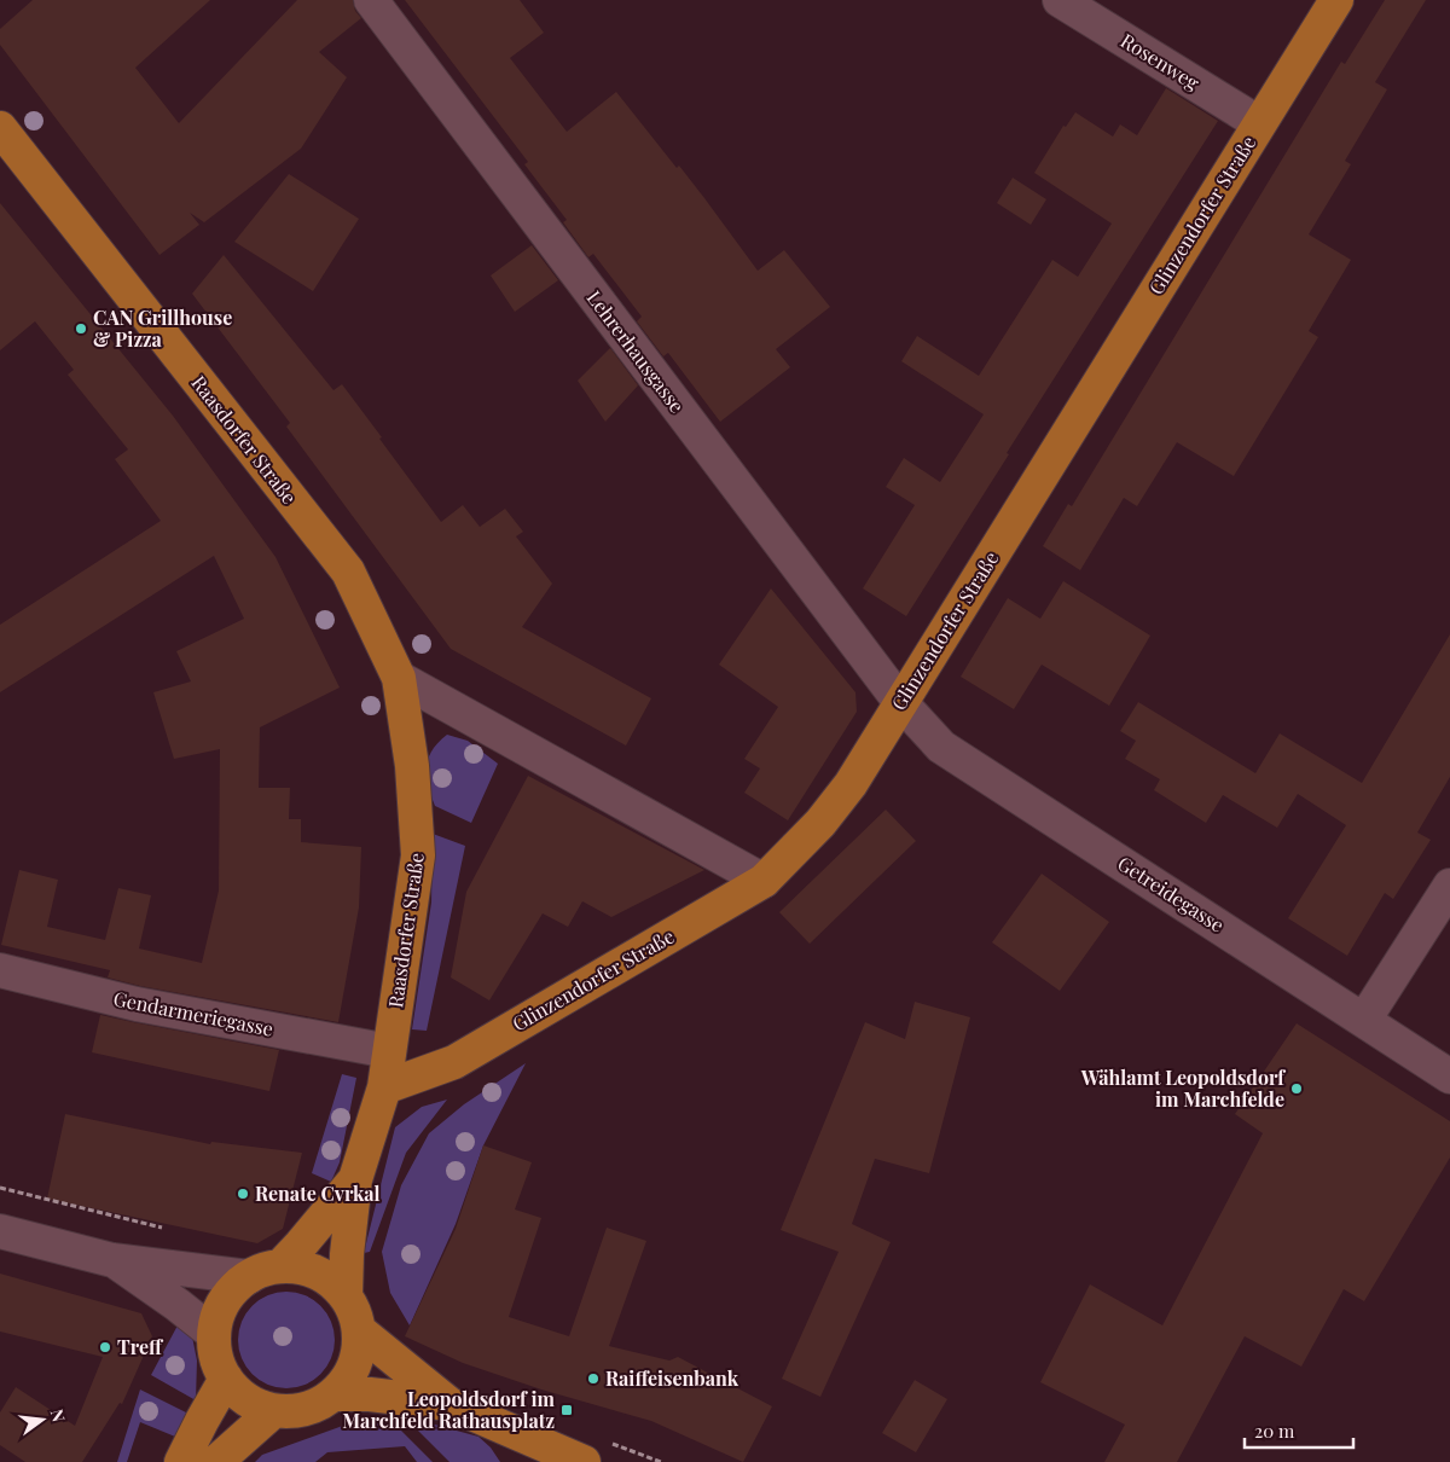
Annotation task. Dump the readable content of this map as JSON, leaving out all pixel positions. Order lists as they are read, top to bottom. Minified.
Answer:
{"streets":{"main road":["Glinzendorfer Straße","Raasdorfer Straße"],"street":["Rosenweg","Lehrerhausgasse","Getreidegasse","Gendarmeriegasse"]},"crossings":[["Rosenweg","Glinzendorfer Straße"],["Glinzendorfer Straße","Lehrerhausgasse"],["Glinzendorfer Straße","Raasdorfer Straße"],["Glinzendorfer Straße","Getreidegasse"],["Lehrerhausgasse","Getreidegasse"],["Raasdorfer Straße","Gendarmeriegasse"]],"places":{"other":["CAN Grillhouse & Pizza","Wählamt Leopoldsdorf im Marchfelde","Renate Cvrkal","Treff","Raiffeisenbank"],"transit":["Leopoldsdorf im Marchfeld Rathausplatz"]},"scale_bar":"20 m","north":"right"}
